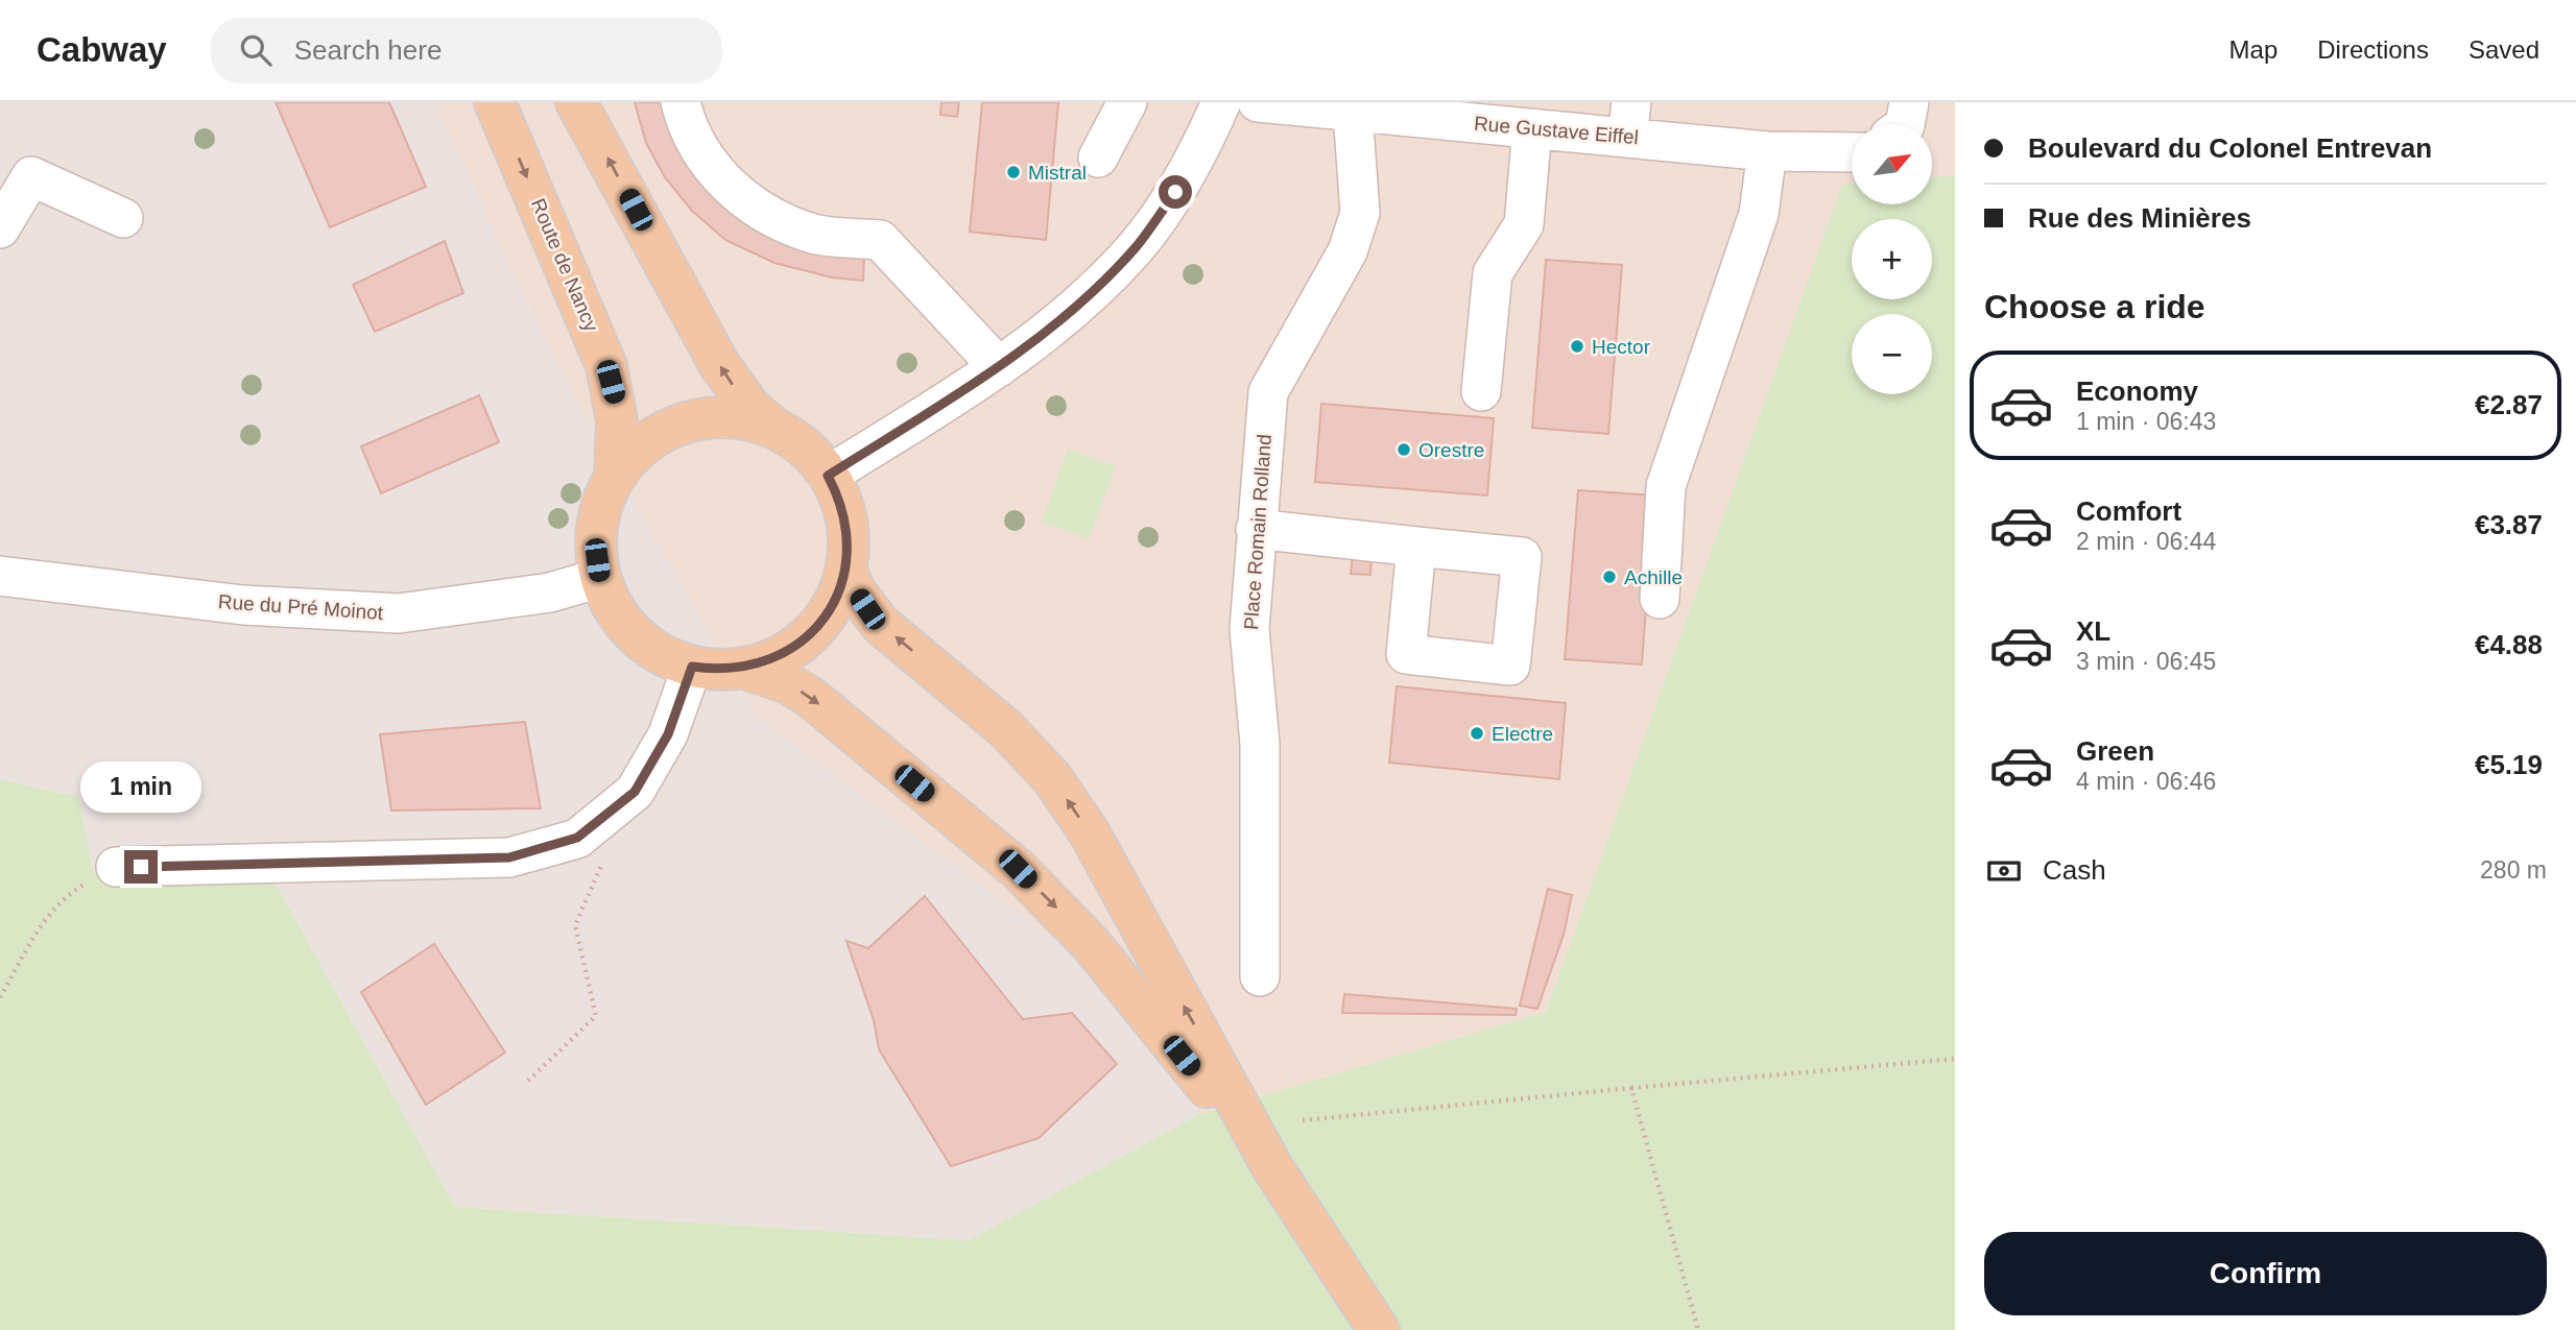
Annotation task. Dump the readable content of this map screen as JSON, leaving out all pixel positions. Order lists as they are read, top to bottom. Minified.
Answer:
{"streets":{"main road":["Route de Nancy"],"street":["Rue Gustave Eiffel","Place Romain Rolland","Rue du Pré Moinot"]},"crossings":[["Rue Gustave Eiffel","Place Romain Rolland"],["Route de Nancy","Rue du Pré Moinot"]],"places":["Mistral","Hector","Orestre","Achille","Electre"],"north":"top right","page":{"header":"Cabway","search":"Search here","nav":["Map","Directions","Saved"],"banner":["Boulevard du Colonel Entrevan","Rue des Minières"],"map_buttons":["+","−"],"heading":"Choose a ride","list":[{"name":"Economy","note":"1 min · 06:43","value":"€2.87"},{"name":"Comfort","note":"2 min · 06:44","value":"€3.87"},{"name":"XL","note":"3 min · 06:45","value":"€4.88"},{"name":"Green","note":"4 min · 06:46","value":"€5.19"}],"bubble":"1 min","pay":["Cash","280 m"],"buttons":"Confirm"}}
